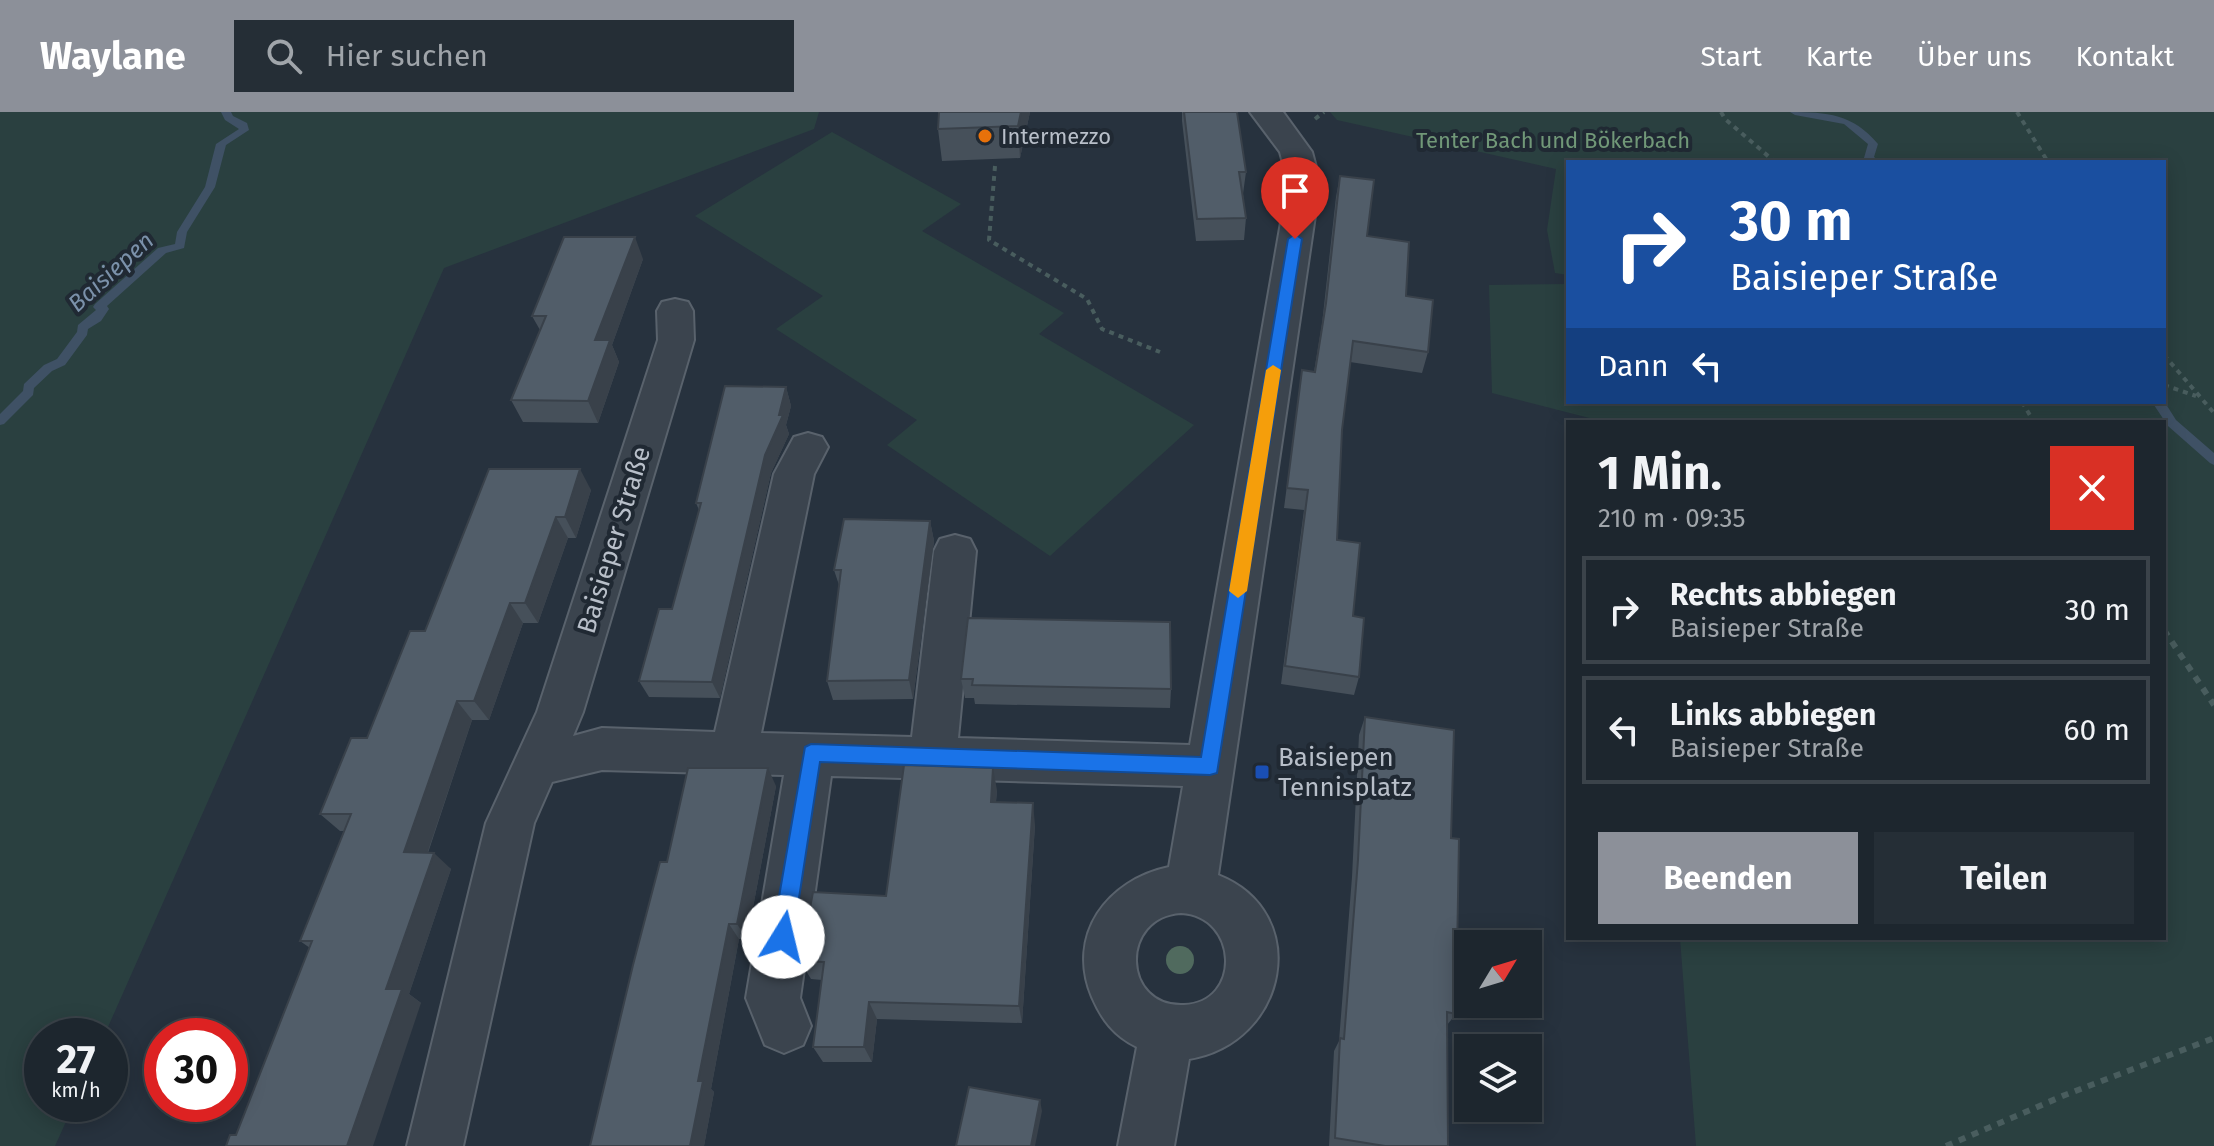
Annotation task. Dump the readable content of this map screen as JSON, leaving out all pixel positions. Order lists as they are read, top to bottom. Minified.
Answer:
{"streets":{"street":["Baisieper Straße"]},"water":["Baisiepen"],"parks":["Tenter Bach und Bökerbach"],"places":{"other":["Intermezzo"],"transit":["Baisiepen Tennisplatz"]},"north":"top right","page":{"header":"Waylane","search":"Hier suchen","nav":["Start","Karte","Über uns","Kontakt"],"turn":["30 m","Baisieper Straße"],"then":"Dann","heading":["1 Min.","210 m · 09:35"],"list":[{"name":"Rechts abbiegen","note":"Baisieper Straße","value":"30 m"},{"name":"Links abbiegen","note":"Baisieper Straße","value":"60 m"}],"buttons":["Beenden","Teilen"],"speed":"27 km/h","limit":"30"}}
